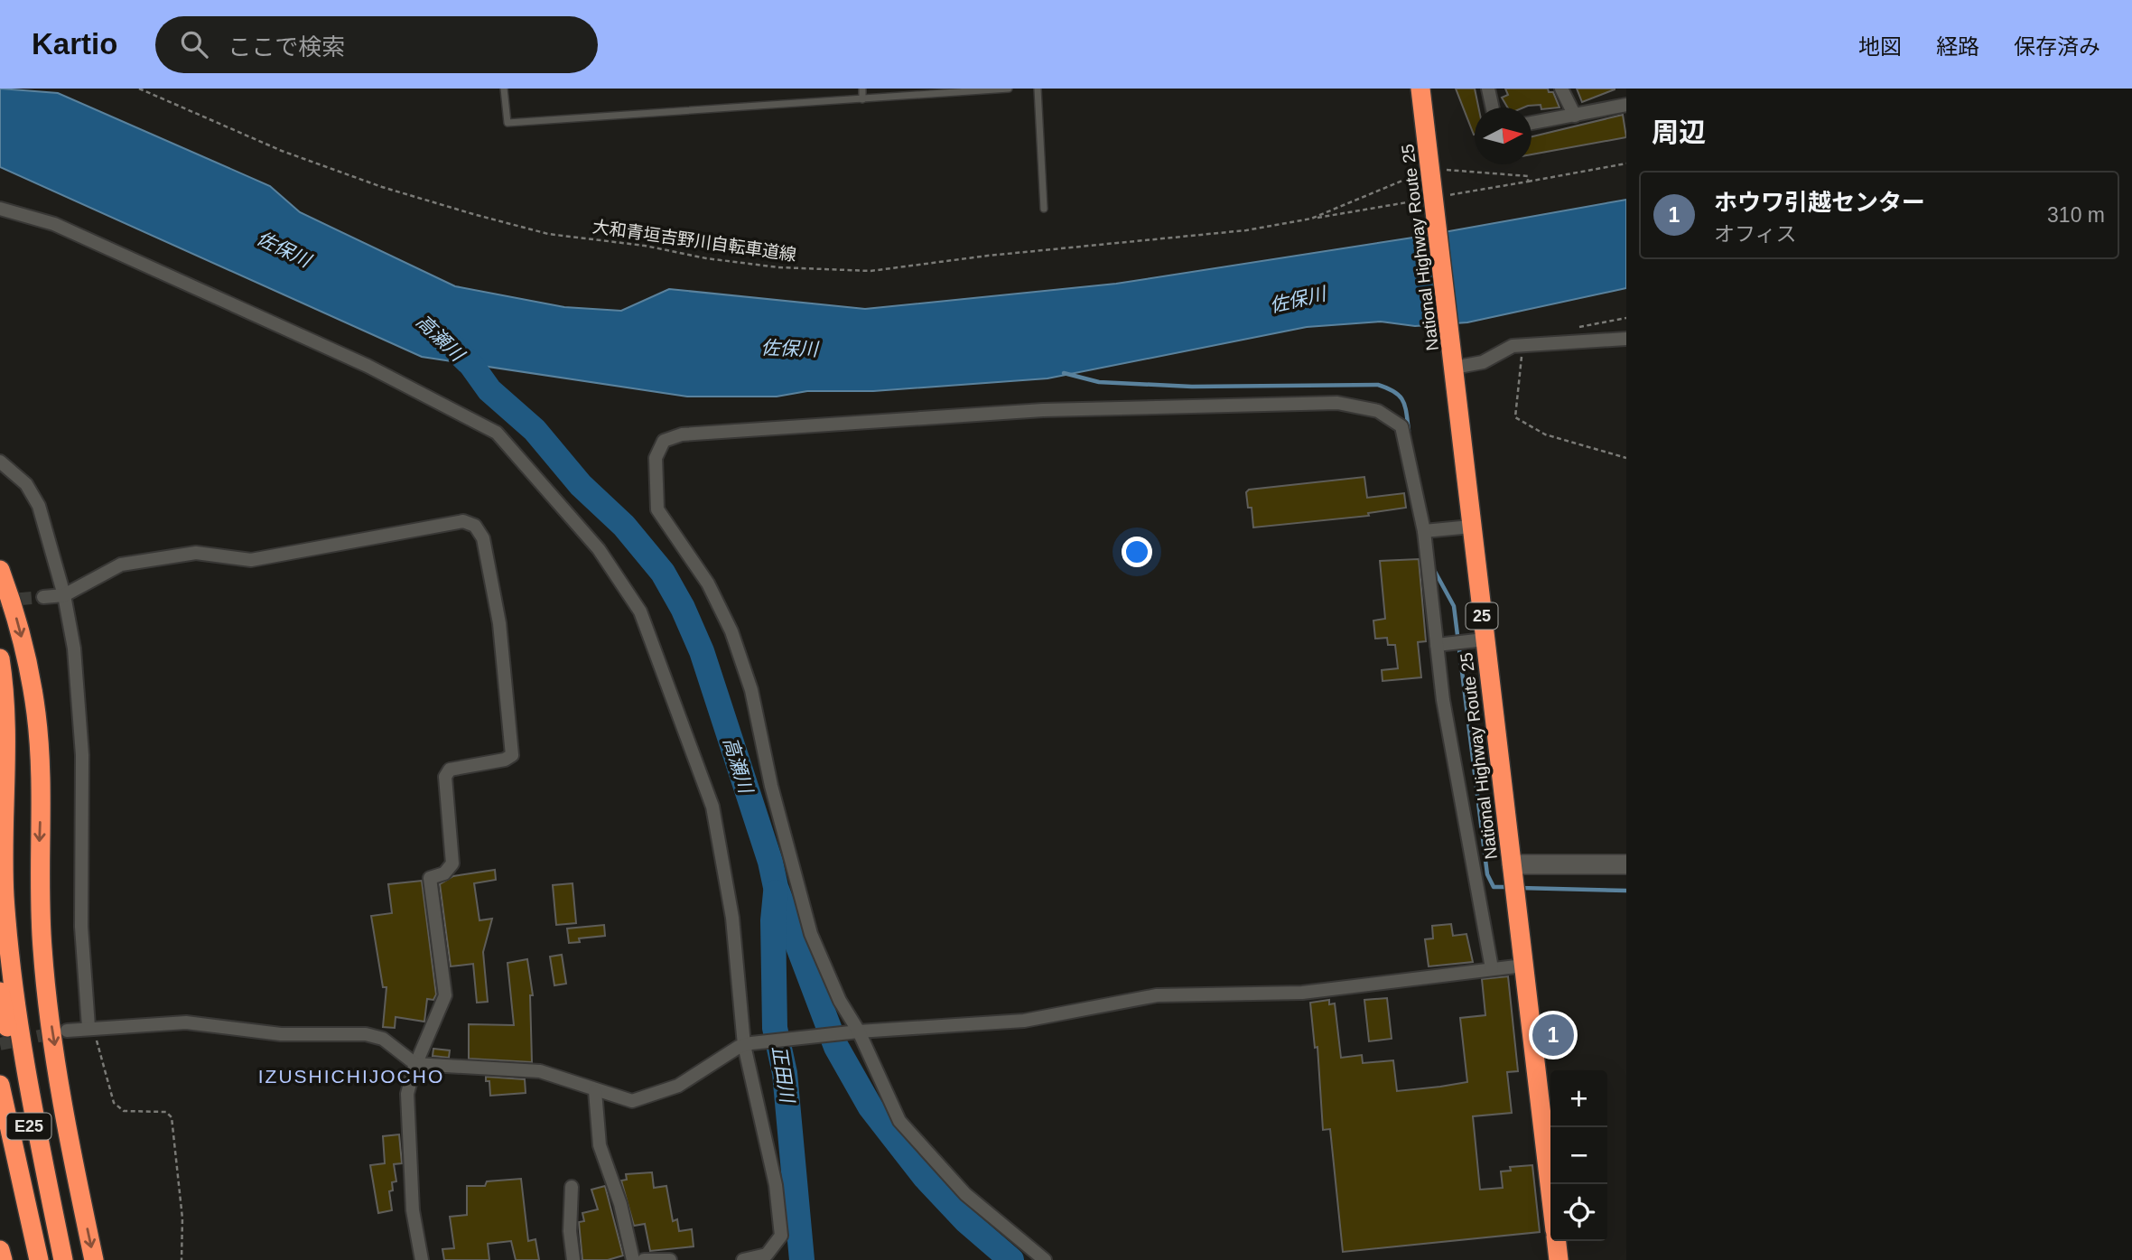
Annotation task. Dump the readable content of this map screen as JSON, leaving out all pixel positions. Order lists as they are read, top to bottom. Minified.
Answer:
{"streets":{"highway":["National Highway Route 25","25","E25"],"path":["大和青垣吉野川自転車道線"]},"districts":["IZUSHICHIJOCHO"],"water":["佐保川","高瀬川","正田川"],"north":"right","page":{"header":"Kartio","search":"ここで検索","nav":["地図","経路","保存済み"],"heading":"周辺","list":[{"mark":"1","name":"ホウワ引越センター","note":"オフィス","value":"310 m"}],"pins":"1","map_buttons":["+","−"]}}
